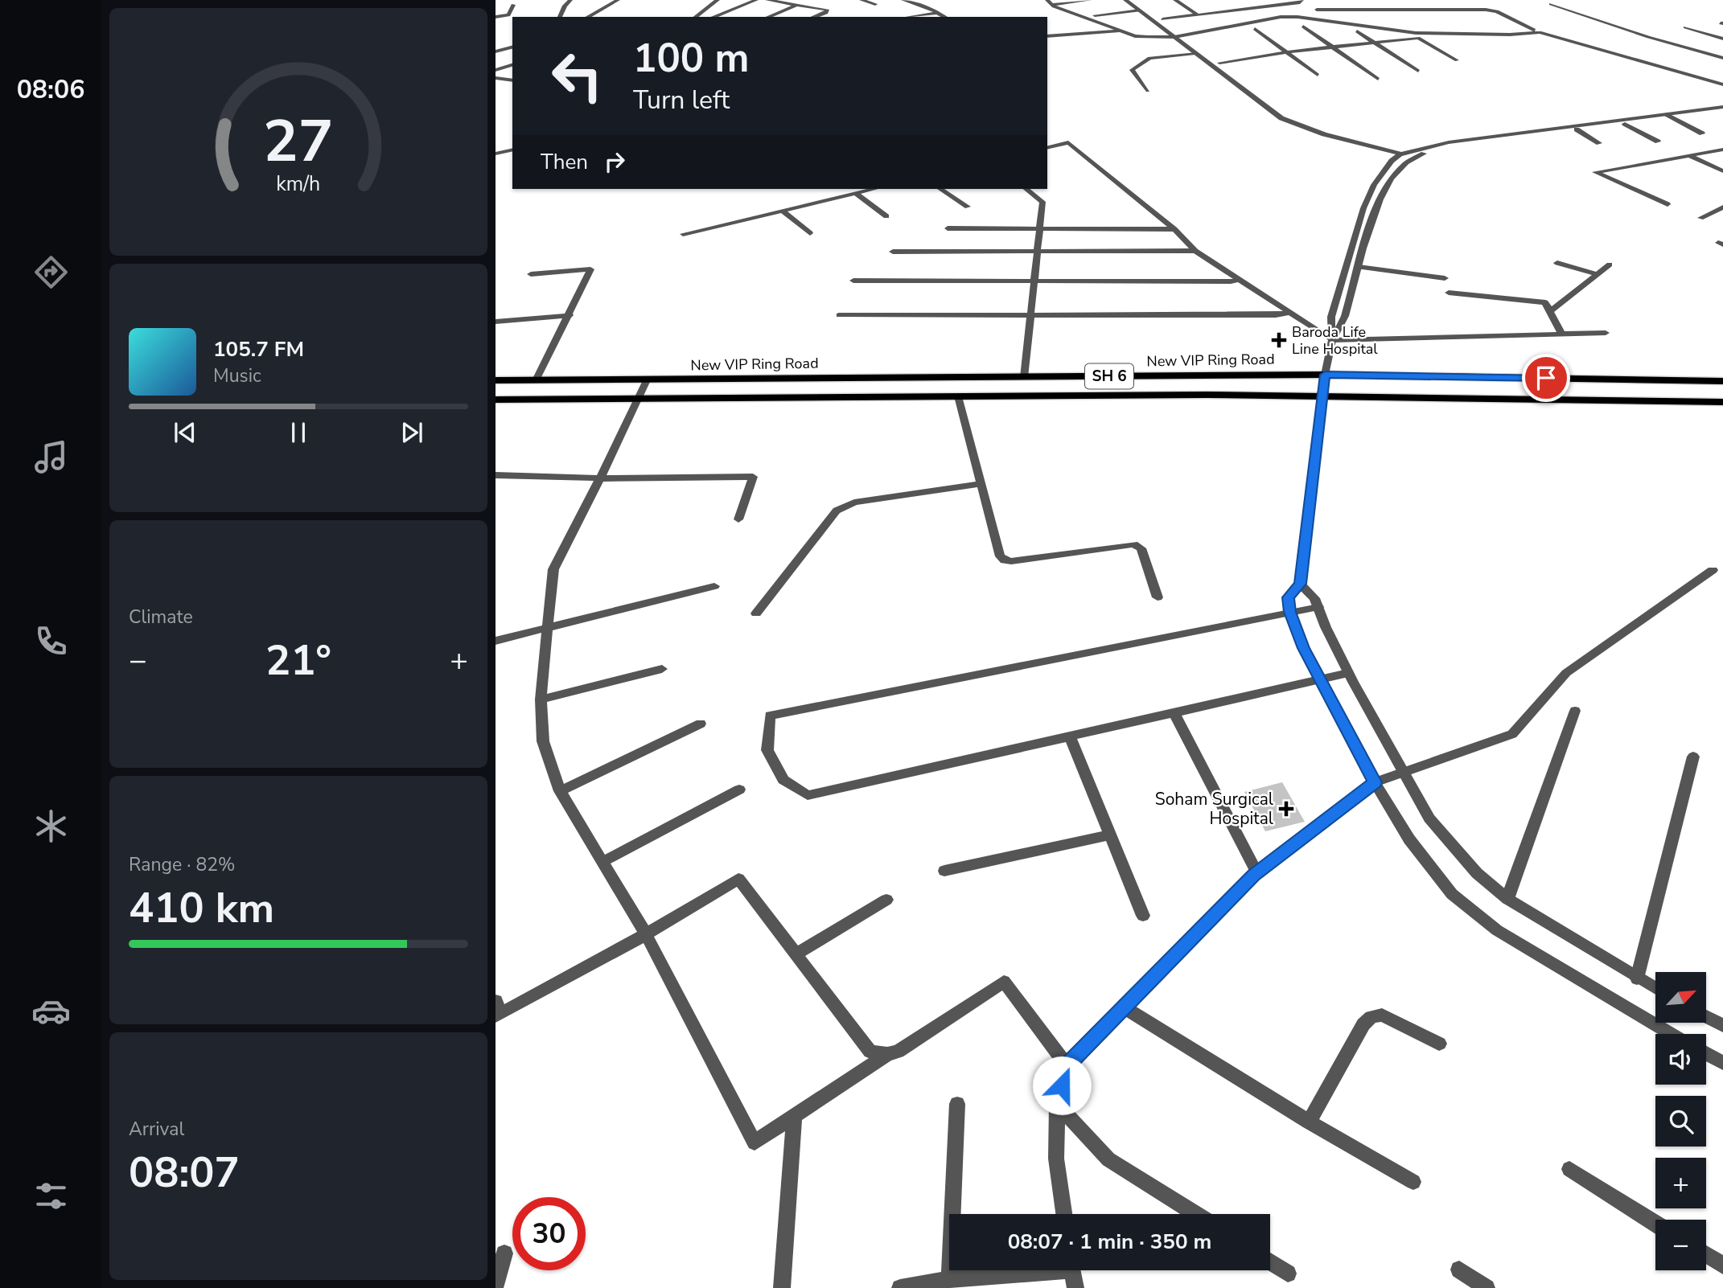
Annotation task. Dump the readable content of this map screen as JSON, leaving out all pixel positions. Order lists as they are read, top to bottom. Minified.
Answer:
{"streets":{"main road":["New VIP Ring Road","SH 6"]},"places":{"health":["Baroda Life Line Hospital","Soham Surgical Hospital"]},"north":"top right","page":{"tabs":"08:06","turn":["100 m","Turn left"],"then":"Then","song":["105.7 FM","Music"],"tile":["Climate",["Range · 82%","410 km"],["Arrival","08:07"]],"heat":["−","21°","+"],"map_buttons":["+","−"],"limit":"30","trip":"08:07 · 1 min · 350 m","gauge":["27","km/h"]}}
